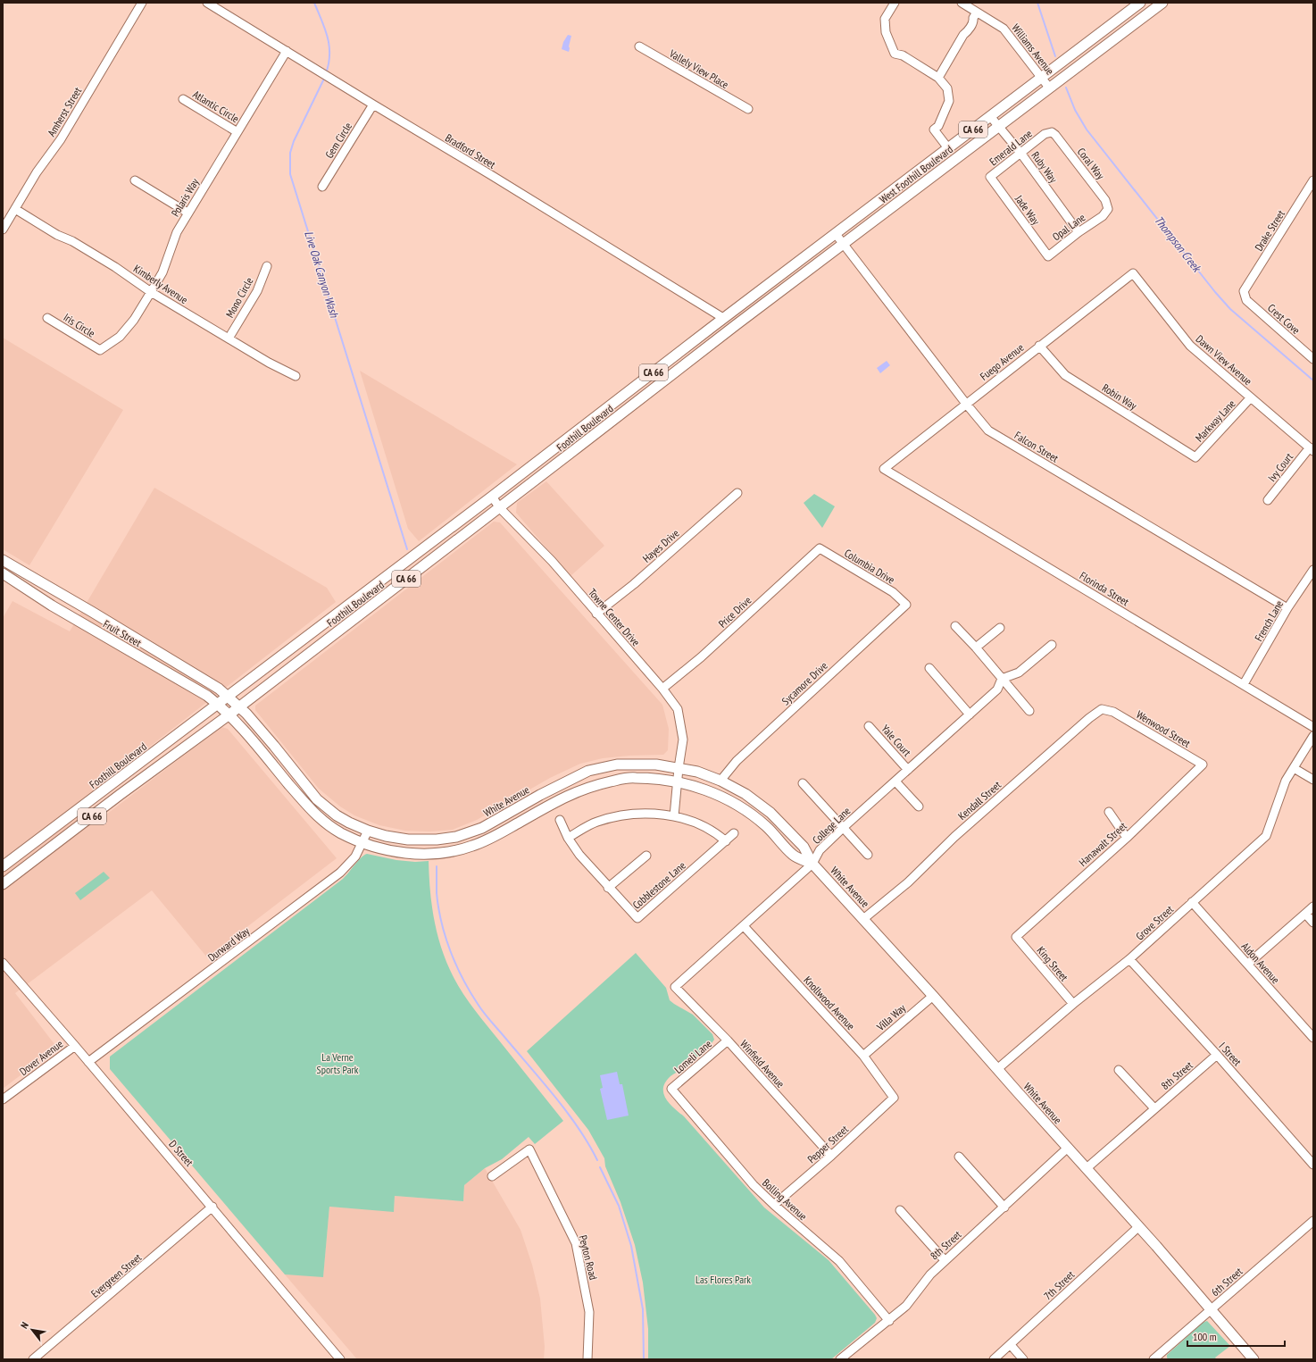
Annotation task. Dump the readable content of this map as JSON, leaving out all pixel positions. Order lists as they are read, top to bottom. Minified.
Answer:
{"streets":{"main road":["CA 66","West Foothill Boulevard","Foothill Boulevard","Fruit Street","White Avenue"],"street":["Williams Avenue","Vallely View Place","Atlantic Circle","Amherst Street","Gem Circle","Emerald Lane","Bradford Street","Coral Way","Ruby Way","Polaris Way","Jade Way","Opal Lane","Drake Street","Kimberly Avenue","Mono Circle","Crest Cove","Iris Circle","Dawn View Avenue","Fuego Avenue","Robin Way","Markway Lane","Falcon Street","Ivy Court","Hayes Drive","Columbia Drive","Florinda Street","Price Drive","Towne Center Drive","French Lane","Sycamore Drive","Wenwood Street","Yale Court","Kendall Street","College Lane","Hanawalt Street","Cobblestone Lane","Grove Street","Durward Way","Aldon Avenue","King Street","Knollwood Avenue","Villa Way","I Street","Lomeli Lane","Dover Avenue","Winfield Avenue","8th Street","Pepper Street","D Street","Bolling Avenue","Peyton Road","Evergreen Street","6th Street","7th Street"]},"crossings":[["Williams Avenue","West Foothill Boulevard"],["Atlantic Circle","Polaris Way"],["Amherst Street","Kimberly Avenue"],["Gem Circle","Bradford Street"],["Emerald Lane","Coral Way"],["Emerald Lane","Ruby Way"],["Emerald Lane","Jade Way"],["Bradford Street","West Foothill Boulevard"],["Bradford Street","Polaris Way"],["Bradford Street","Foothill Boulevard"],["Coral Way","Opal Lane"],["Ruby Way","West Foothill Boulevard"],["Ruby Way","Opal Lane"],["West Foothill Boulevard","Foothill Boulevard"],["West Foothill Boulevard","Falcon Street"],["Polaris Way","Kimberly Avenue"],["Polaris Way","Iris Circle"],["Jade Way","Opal Lane"],["Drake Street","Crest Cove"],["Kimberly Avenue","Mono Circle"],["Dawn View Avenue","Fuego Avenue"],["Dawn View Avenue","Markway Lane"],["Dawn View Avenue","Ivy Court"],["Fuego Avenue","Robin Way"],["Fuego Avenue","Falcon Street"],["Fuego Avenue","Florinda Street"],["Robin Way","Markway Lane"],["Foothill Boulevard","Towne Center Drive"],["Foothill Boulevard","Fruit Street"],["Foothill Boulevard","White Avenue"],["Falcon Street","French Lane"],["Hayes Drive","Towne Center Drive"],["Columbia Drive","Price Drive"],["Columbia Drive","Sycamore Drive"],["Florinda Street","French Lane"],["Price Drive","Towne Center Drive"],["Towne Center Drive","White Avenue"],["Fruit Street","White Avenue"],["Sycamore Drive","White Avenue"],["Wenwood Street","Kendall Street"],["Wenwood Street","Hanawalt Street"],["Yale Court","College Lane"],["Kendall Street","White Avenue"],["White Avenue","College Lane"],["White Avenue","Grove Street"],["White Avenue","Durward Way"],["White Avenue","Villa Way"],["White Avenue","8th Street"],["White Avenue","6th Street"],["White Avenue","7th Street"],["College Lane","Knollwood Avenue"],["College Lane","Winfield Avenue"],["Hanawalt Street","King Street"],["Grove Street","Aldon Avenue"],["Grove Street","King Street"],["Grove Street","I Street"],["Durward Way","D Street"],["Knollwood Avenue","Villa Way"],["Knollwood Avenue","Pepper Street"],["I Street","8th Street"],["Lomeli Lane","Winfield Avenue"],["Lomeli Lane","Bolling Avenue"],["Dover Avenue","D Street"],["Winfield Avenue","Pepper Street"],["8th Street","Bolling Avenue"],["Pepper Street","Bolling Avenue"],["D Street","Evergreen Street"]],"water":["Thompson Creek","Live Oak Canyon Wash"],"parks":["La Verne Sports Park","Las Flores Park"],"scale_bar":"100 m","north":"top left"}
